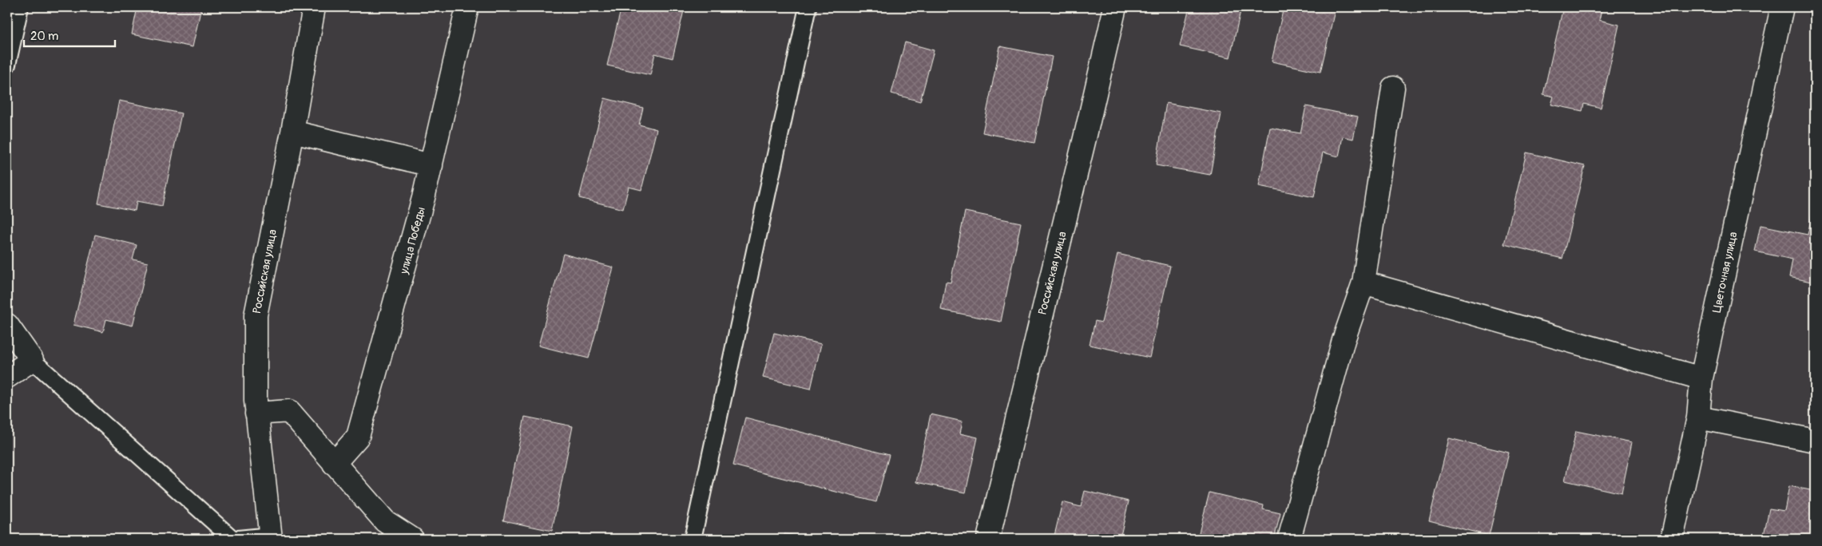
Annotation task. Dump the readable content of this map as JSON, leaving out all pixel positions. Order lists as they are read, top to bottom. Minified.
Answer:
{"streets":{"street":["улица Победы","Российская улица","Цветочная улица"]},"scale_bar":"20 m"}
